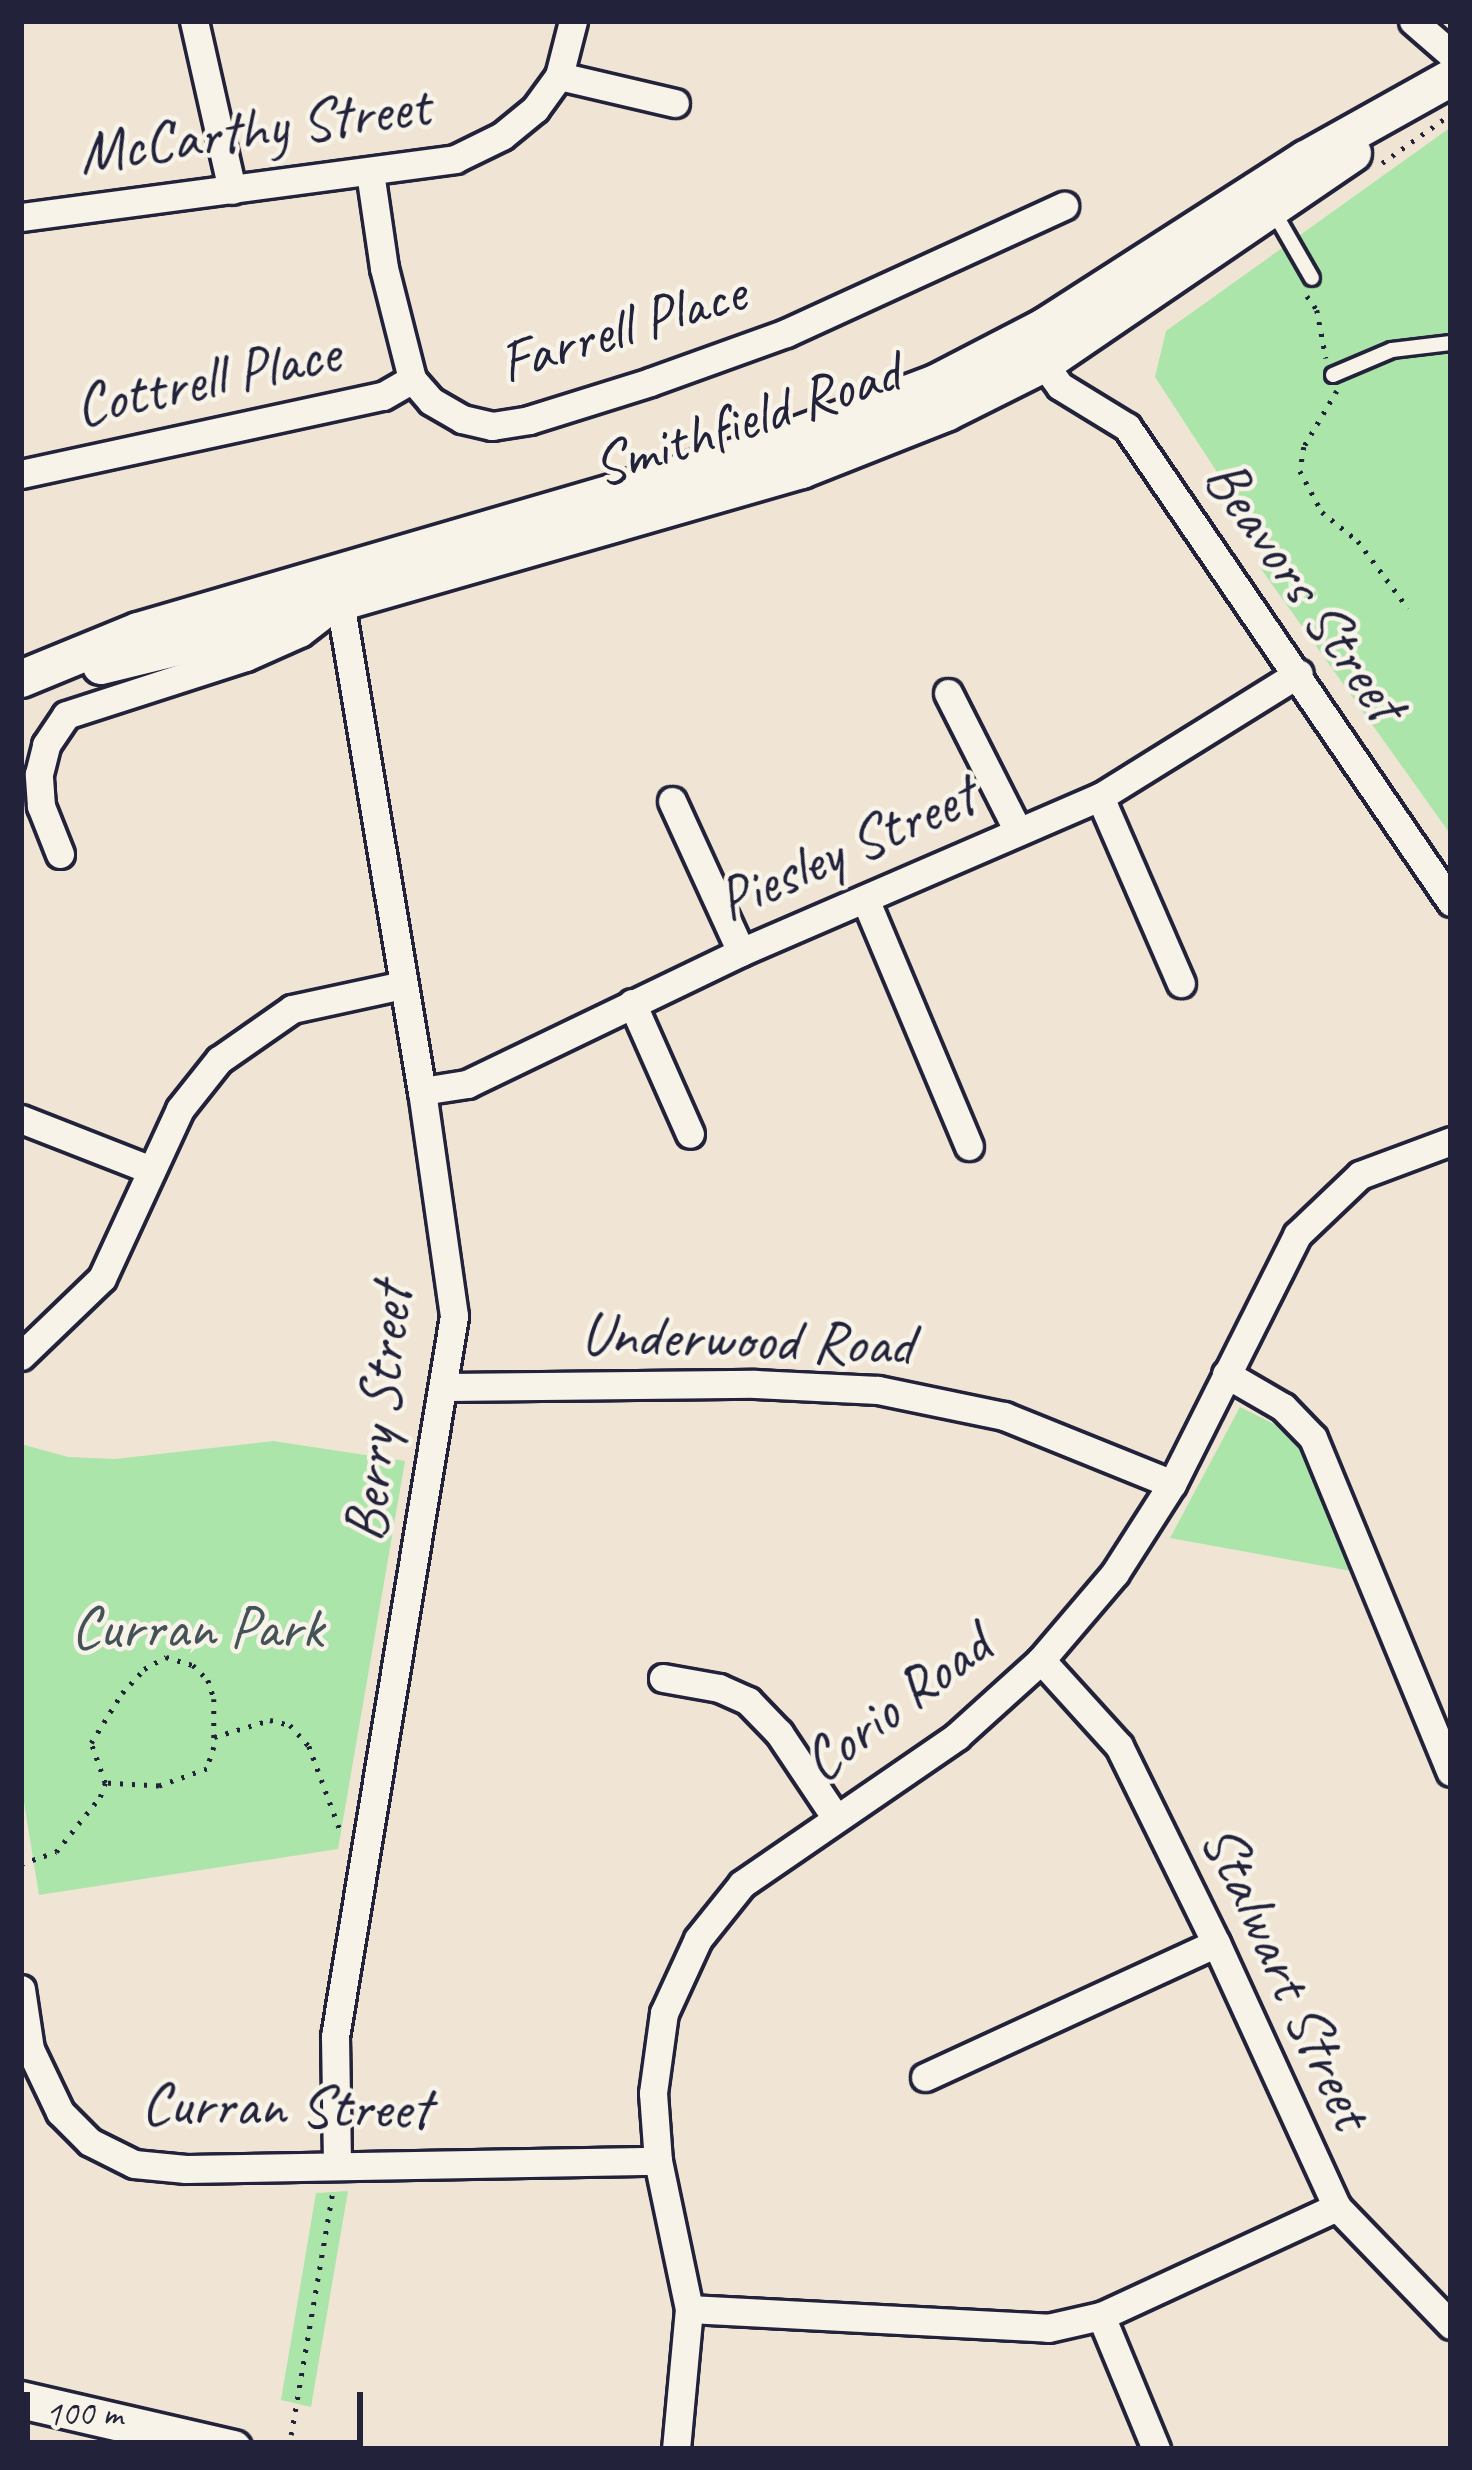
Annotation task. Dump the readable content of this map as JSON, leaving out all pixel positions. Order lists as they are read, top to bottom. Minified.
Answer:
{"streets":{"main road":["Smithfield Road"],"street":["McCarthy Street","Farrell Place","Cottrell Place","Beavors Street","Piesley Street","Underwood Road","Berry Street","Corio Road","Stalwart Street","Curran Street"]},"crossings":[["McCarthy Street","Farrell Place"],["Farrell Place","Cottrell Place"],["Smithfield Road","Beavors Street"],["Smithfield Road","Berry Street"],["Beavors Street","Piesley Street"],["Piesley Street","Berry Street"],["Underwood Road","Berry Street"],["Underwood Road","Corio Road"],["Berry Street","Curran Street"],["Corio Road","Stalwart Street"],["Corio Road","Curran Street"]],"parks":["Curran Park"],"scale_bar":"100 m"}
